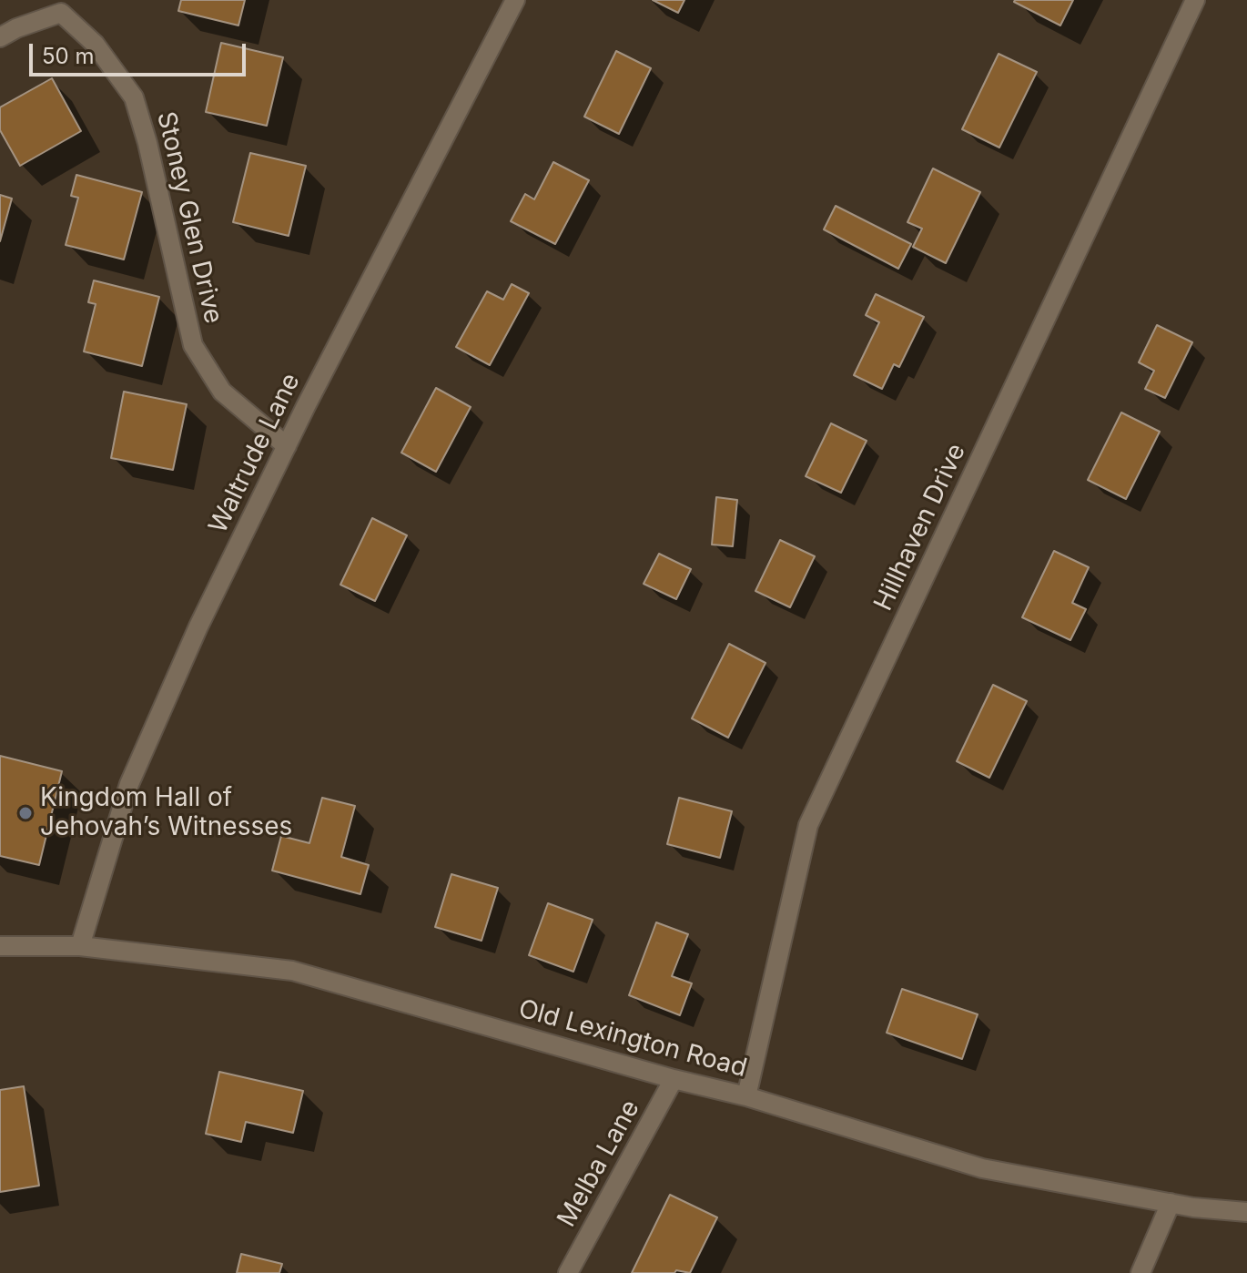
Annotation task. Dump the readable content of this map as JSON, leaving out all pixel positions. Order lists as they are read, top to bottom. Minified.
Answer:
{"streets":{"street":["Stoney Glen Drive","Waltrude Lane","Hillhaven Drive","Old Lexington Road","Melba Lane"]},"crossings":[["Stoney Glen Drive","Waltrude Lane"],["Waltrude Lane","Old Lexington Road"],["Hillhaven Drive","Old Lexington Road"],["Old Lexington Road","Melba Lane"]],"places":["Kingdom Hall of Jehovah’s Witnesses"],"scale_bar":"50 m"}
